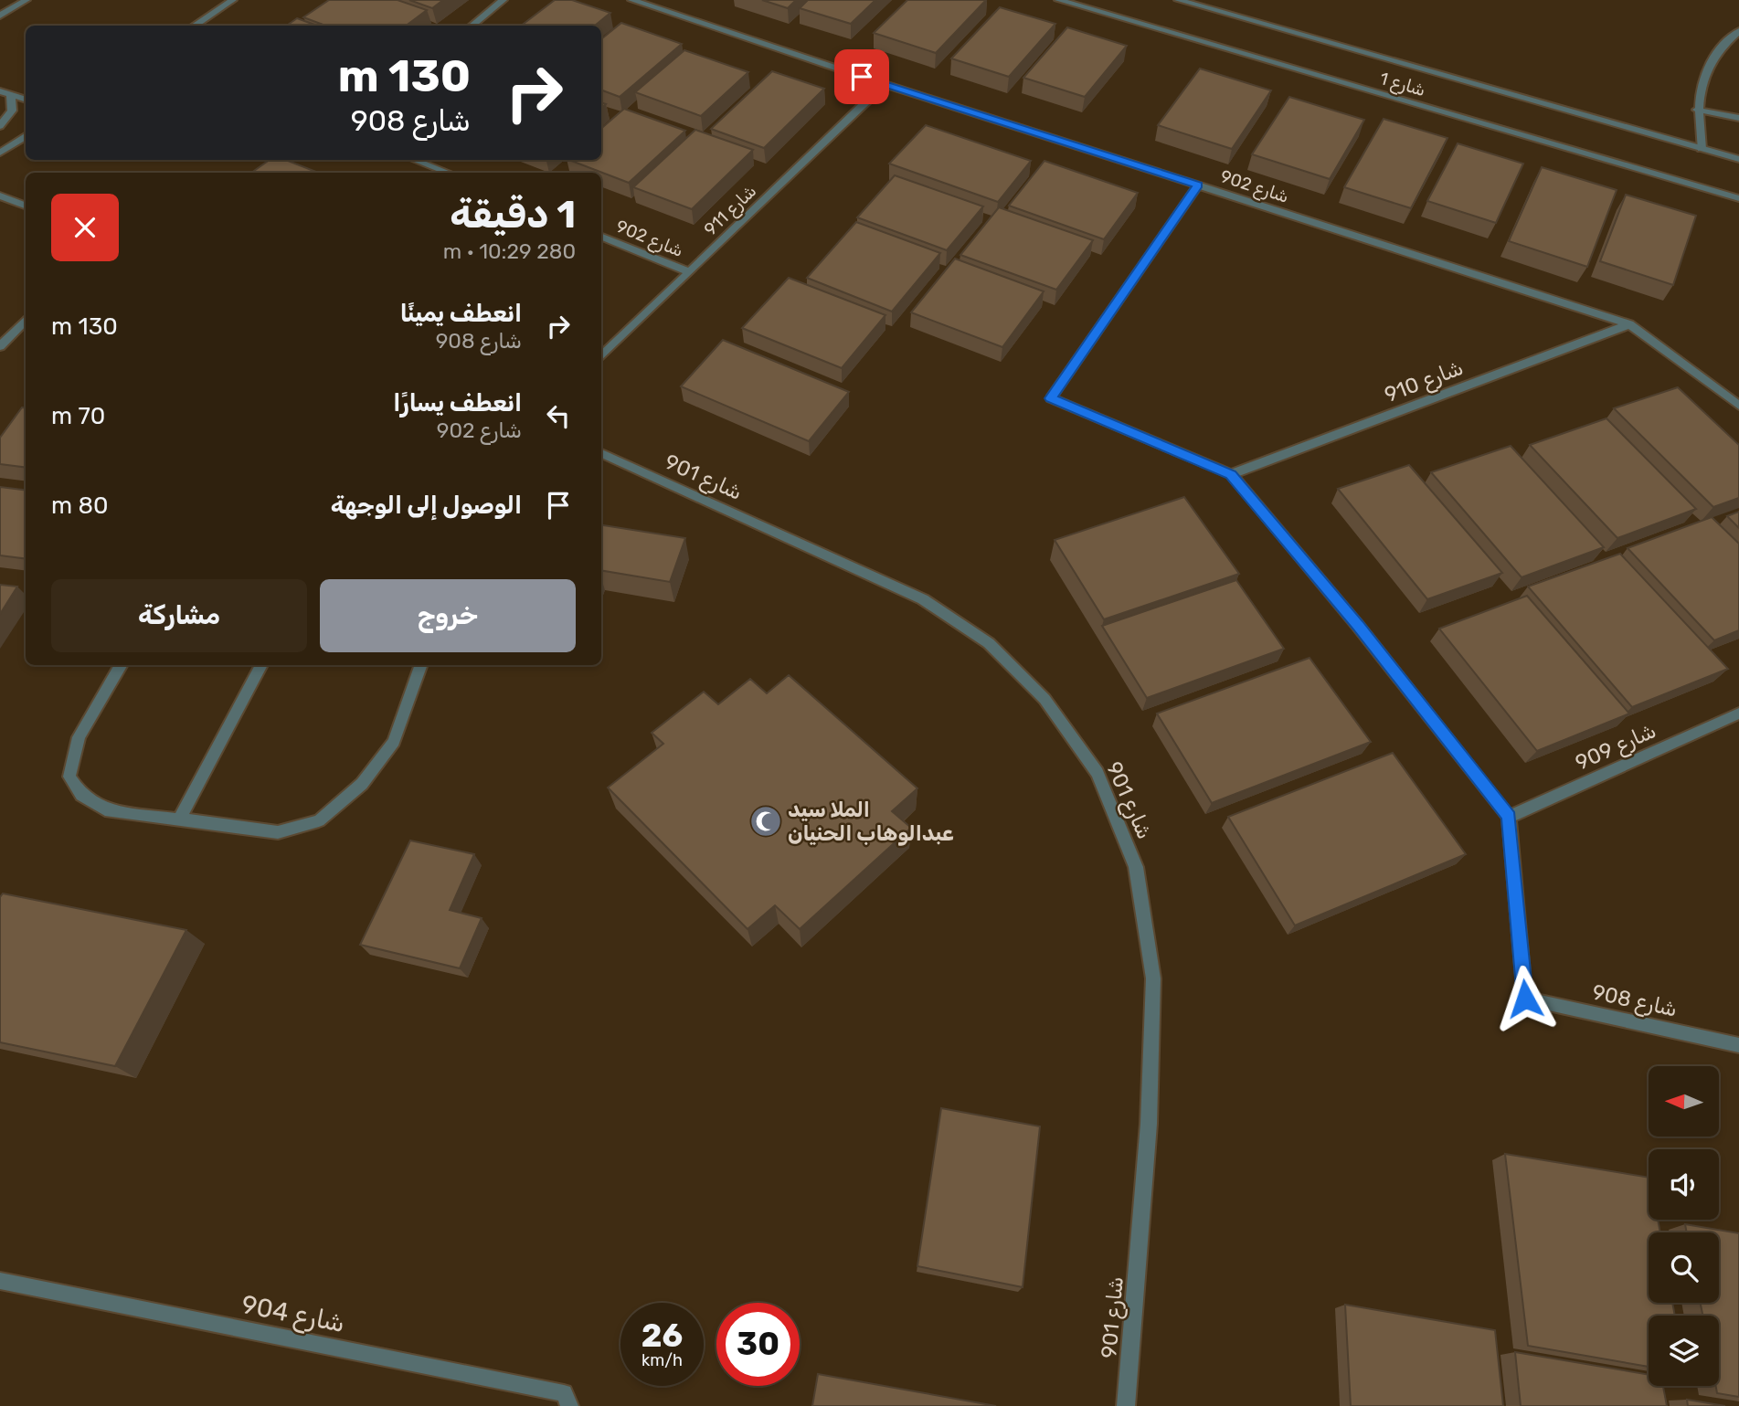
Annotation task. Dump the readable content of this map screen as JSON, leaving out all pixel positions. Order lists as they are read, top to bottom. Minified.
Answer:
{"streets":{"street":["شارع 1","شارع 902","شارع 911","شارع 910","شارع 901","شارع 909","شارع 908","شارع 904"]},"crossings":[["شارع 902","شارع 911"],["شارع 902","شارع 910"],["شارع 909","شارع 908"]],"places":{"mosque":["الملا سيد عبدالوهاب الحنيان"]},"north":"left","page":{"turn":["130 m","شارع 908"],"heading":["1 دقيقة","280 m · 10:29"],"list":[{"name":"انعطف يمينًا","note":"شارع 908","value":"130 m"},{"name":"انعطف يسارًا","note":"شارع 902","value":"70 m"},{"name":"الوصول إلى الوجهة","value":"80 m"}],"buttons":["خروج","مشاركة"],"speed":"26 km/h","limit":"30"}}
